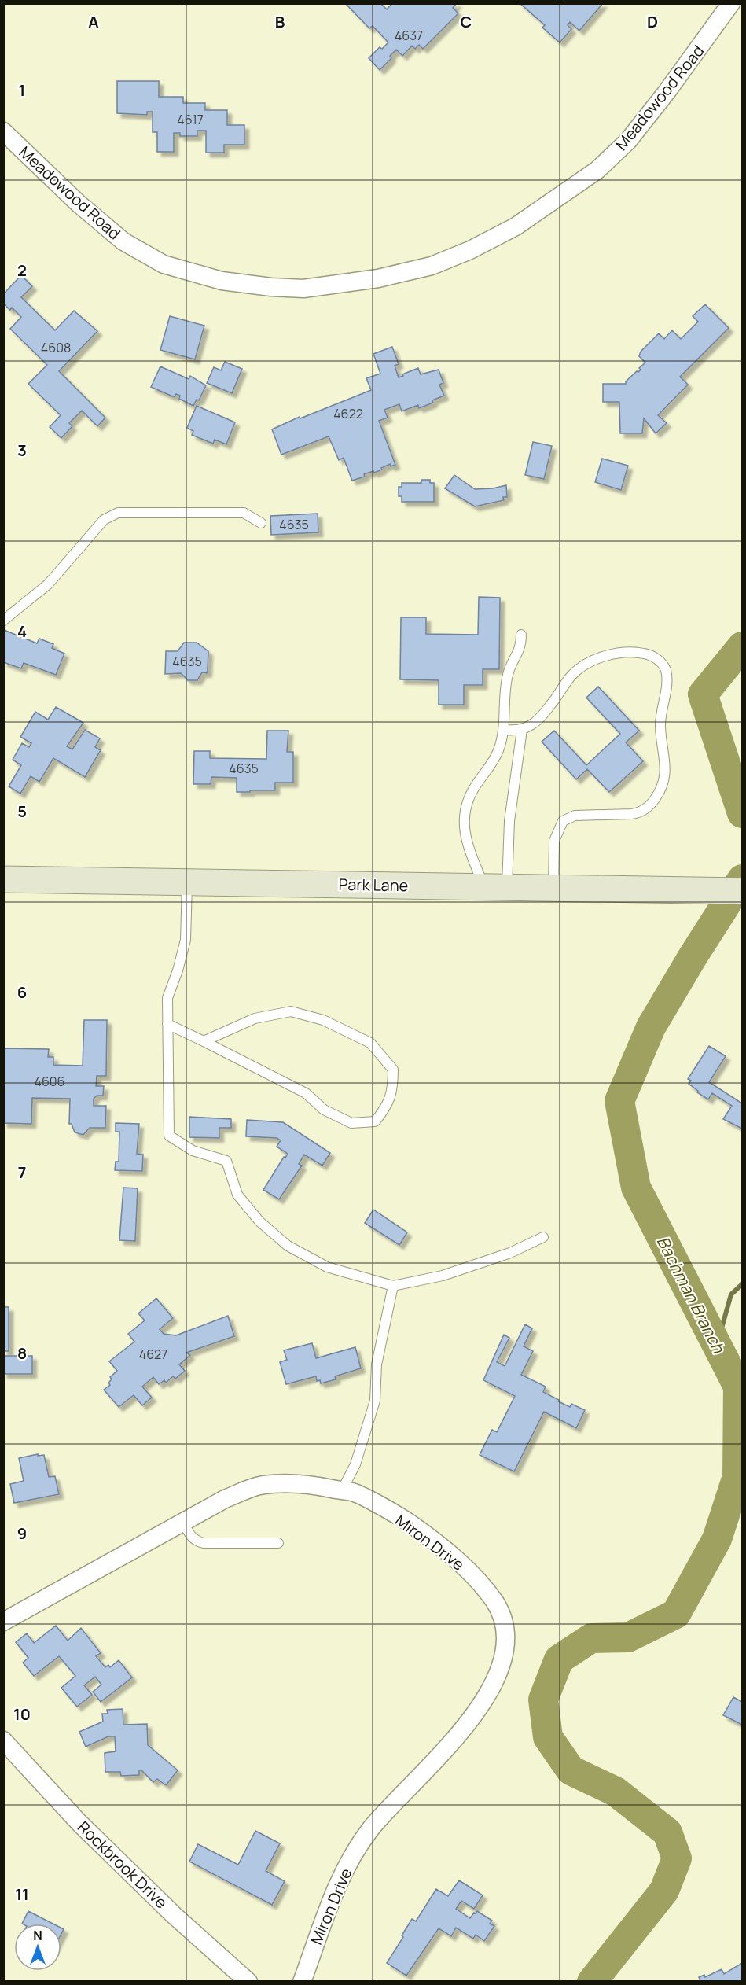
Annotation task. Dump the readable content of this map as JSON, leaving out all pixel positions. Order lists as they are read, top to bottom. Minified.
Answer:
{"streets":{"street":["Meadowood Road","Park Lane","Miron Drive","Rockbrook Drive"]},"water":["Bachman Branch"],"house_numbers":["4637","4617","4608","4622","4635","4635","4635","4606","4627"],"north":"top","grid":{"columns":["A","B","C","D"],"rows":["1","2","3","4","5","6","7","8","9","10","11"]}}
